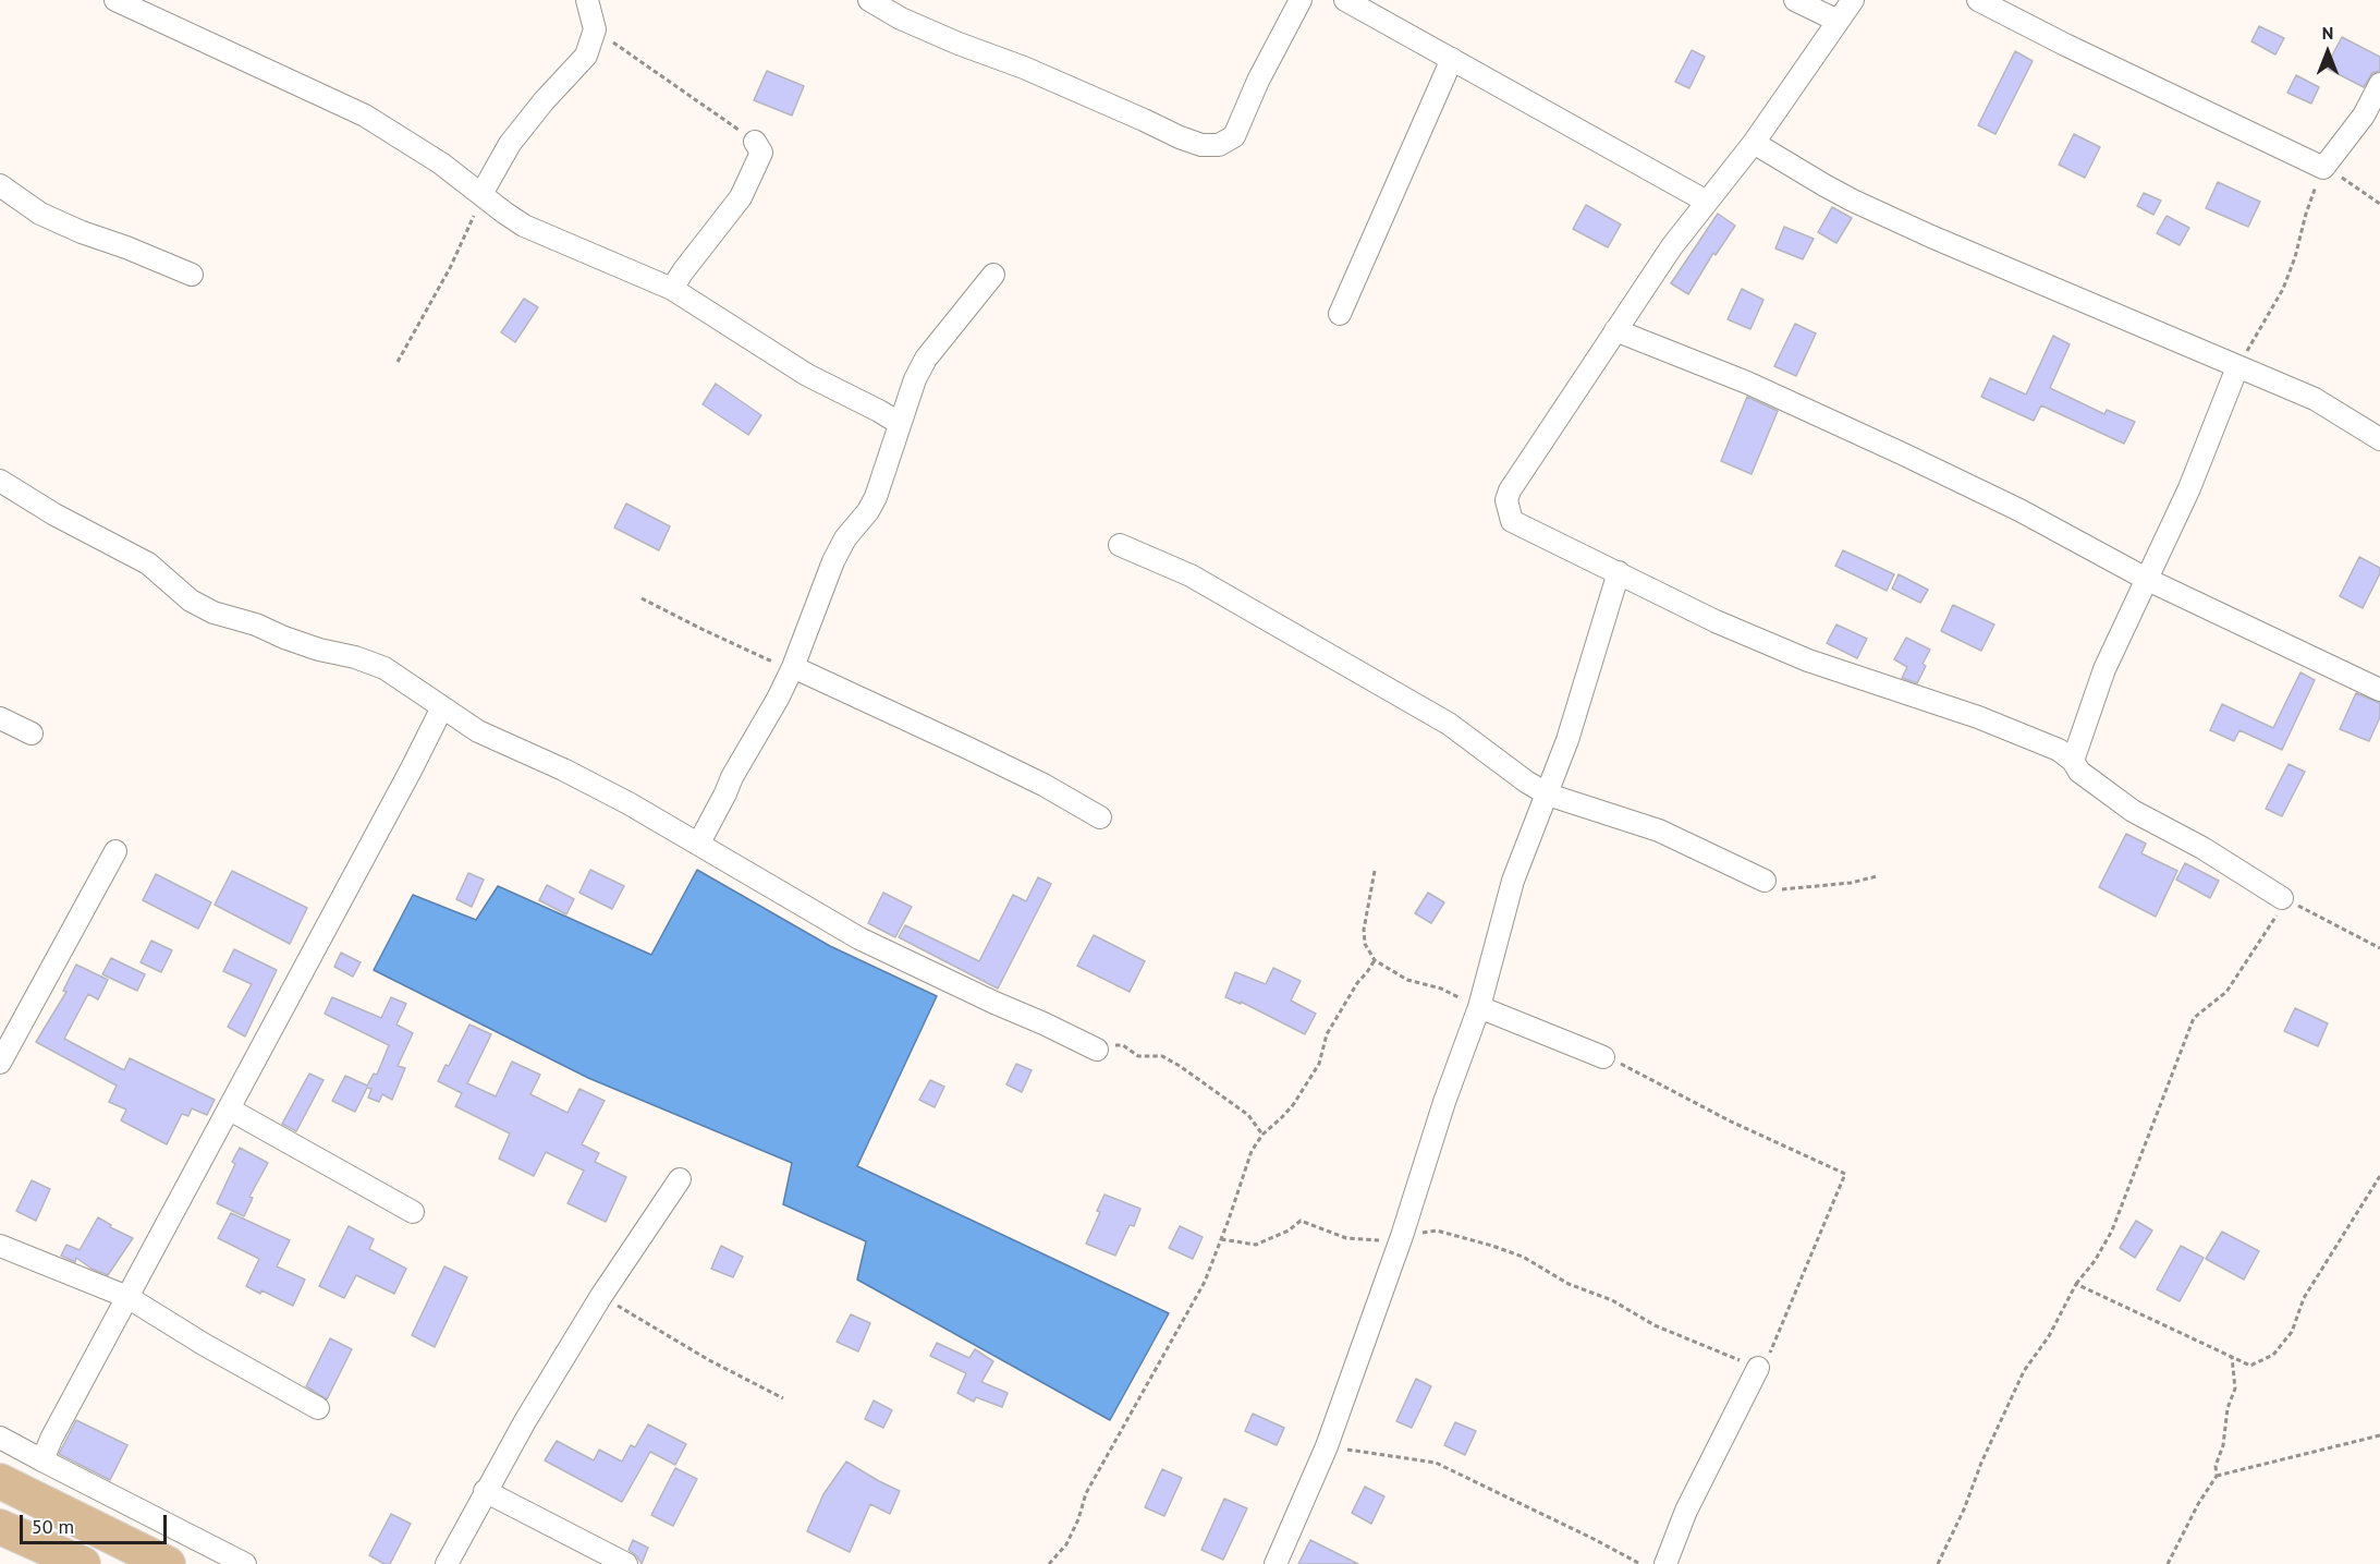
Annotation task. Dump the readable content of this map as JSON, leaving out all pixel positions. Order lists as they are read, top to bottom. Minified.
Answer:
{"scale_bar":"50 m","north":"top"}
